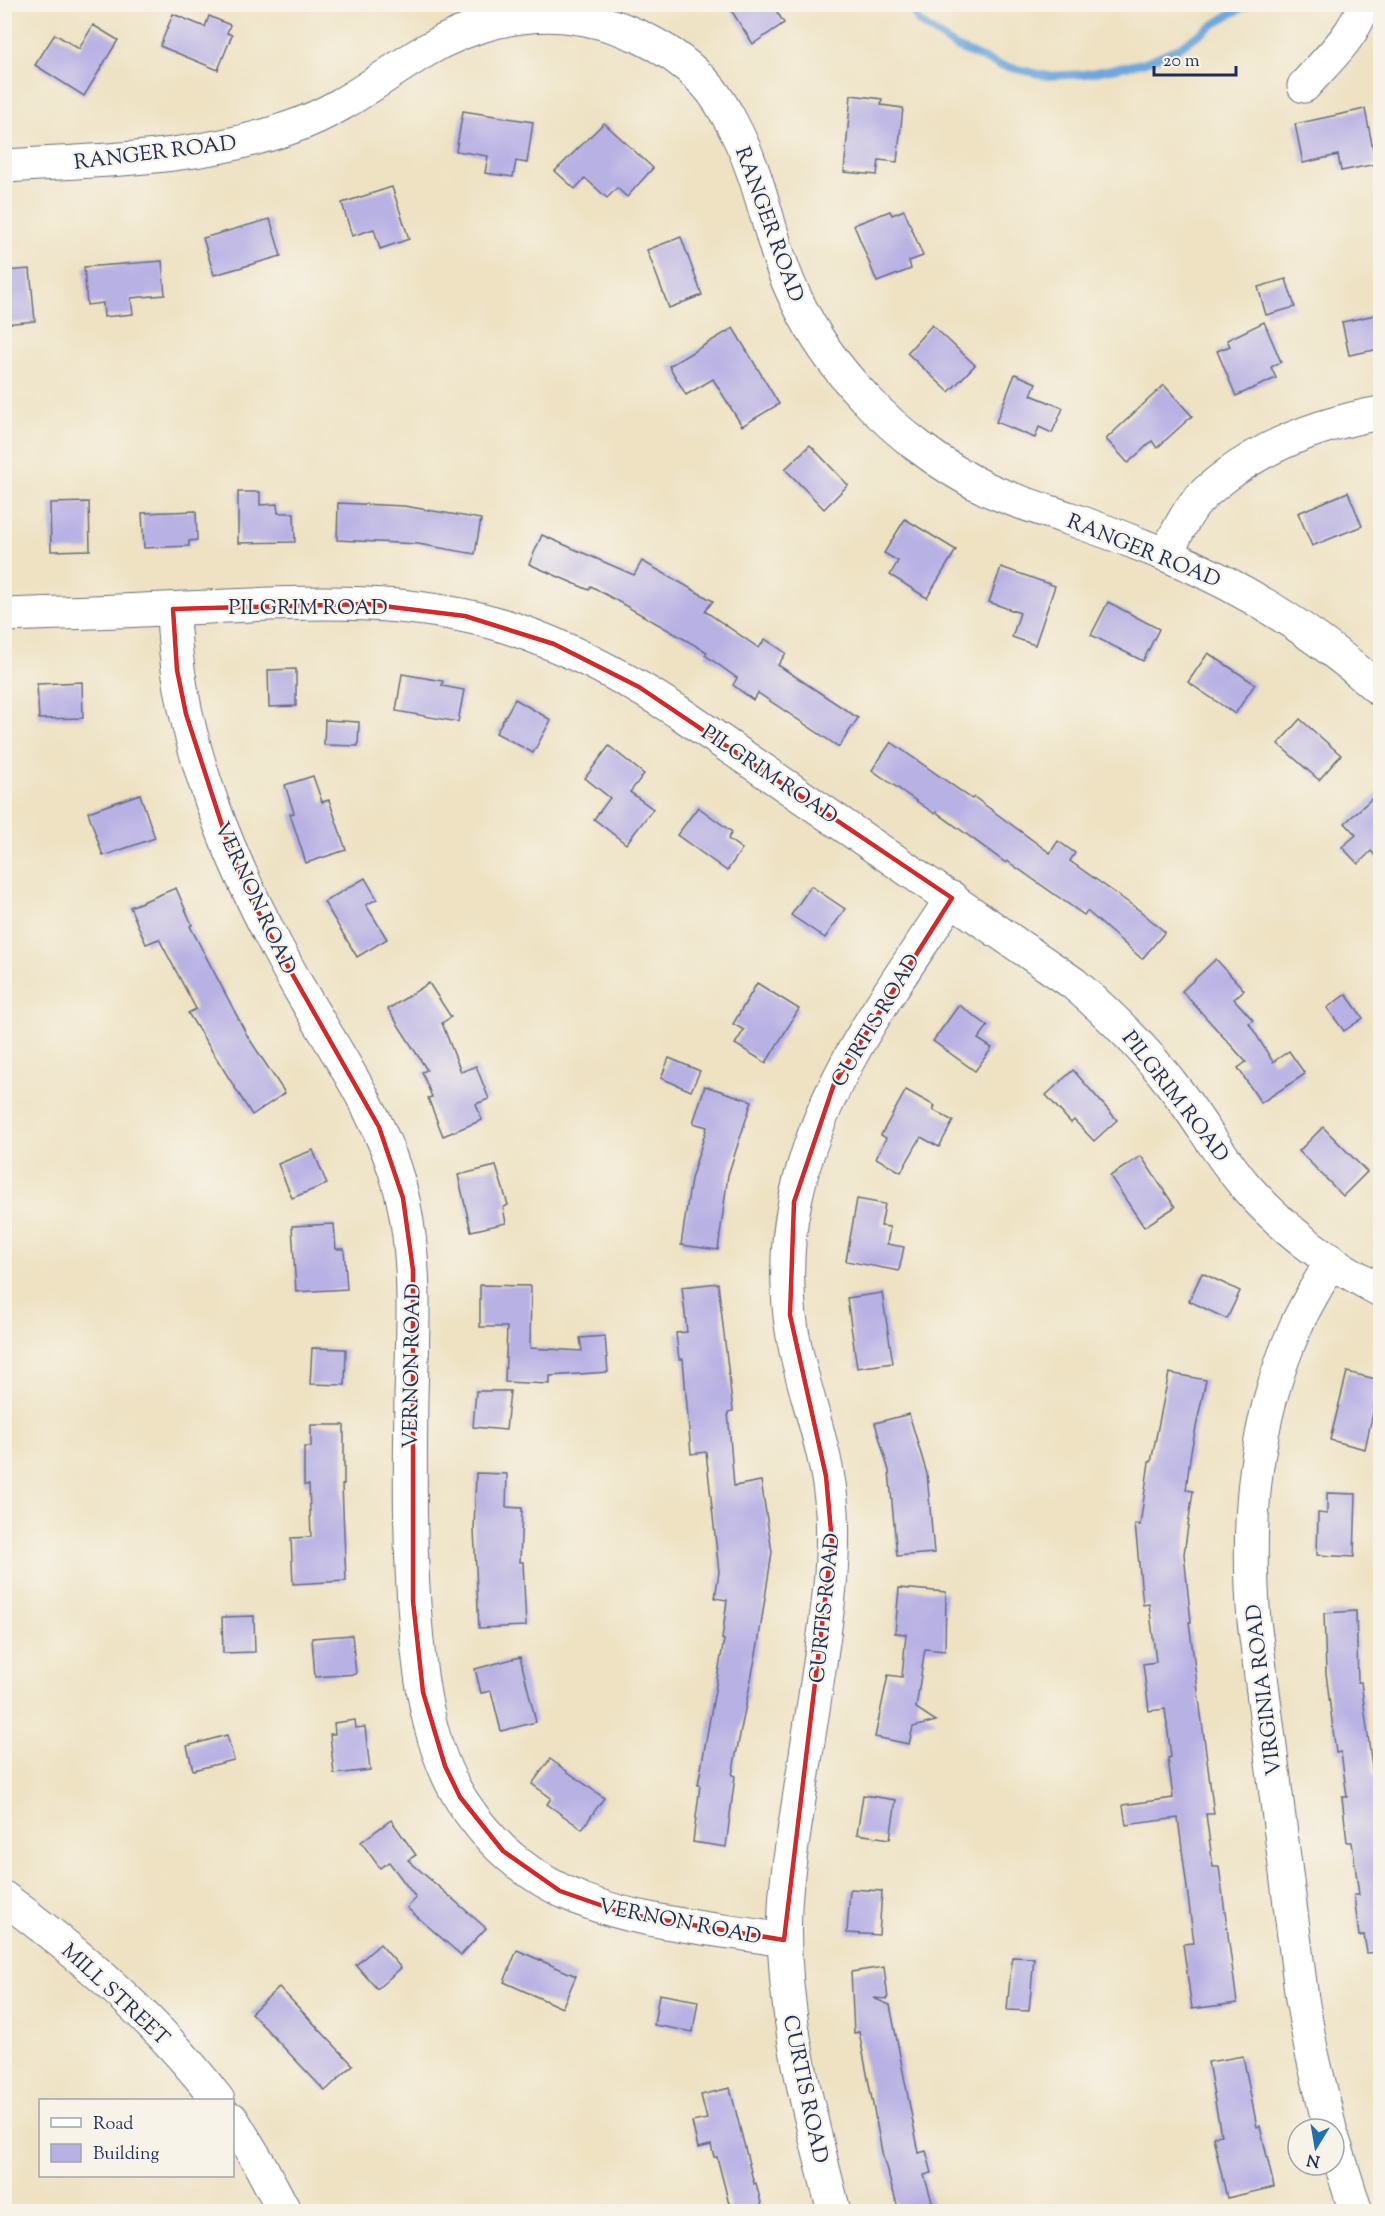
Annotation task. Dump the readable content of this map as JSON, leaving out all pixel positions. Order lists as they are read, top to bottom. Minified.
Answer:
{"streets":{"street":["RANGER ROAD","PILGRIM ROAD","VERNON ROAD","CURTIS ROAD","VIRGINIA ROAD","MILL STREET"]},"crossings":[["PILGRIM ROAD","VERNON ROAD"],["PILGRIM ROAD","CURTIS ROAD"],["PILGRIM ROAD","VIRGINIA ROAD"],["VERNON ROAD","CURTIS ROAD"]],"legend":["Road","Building"],"scale_bar":"20 m","north":"bottom"}
